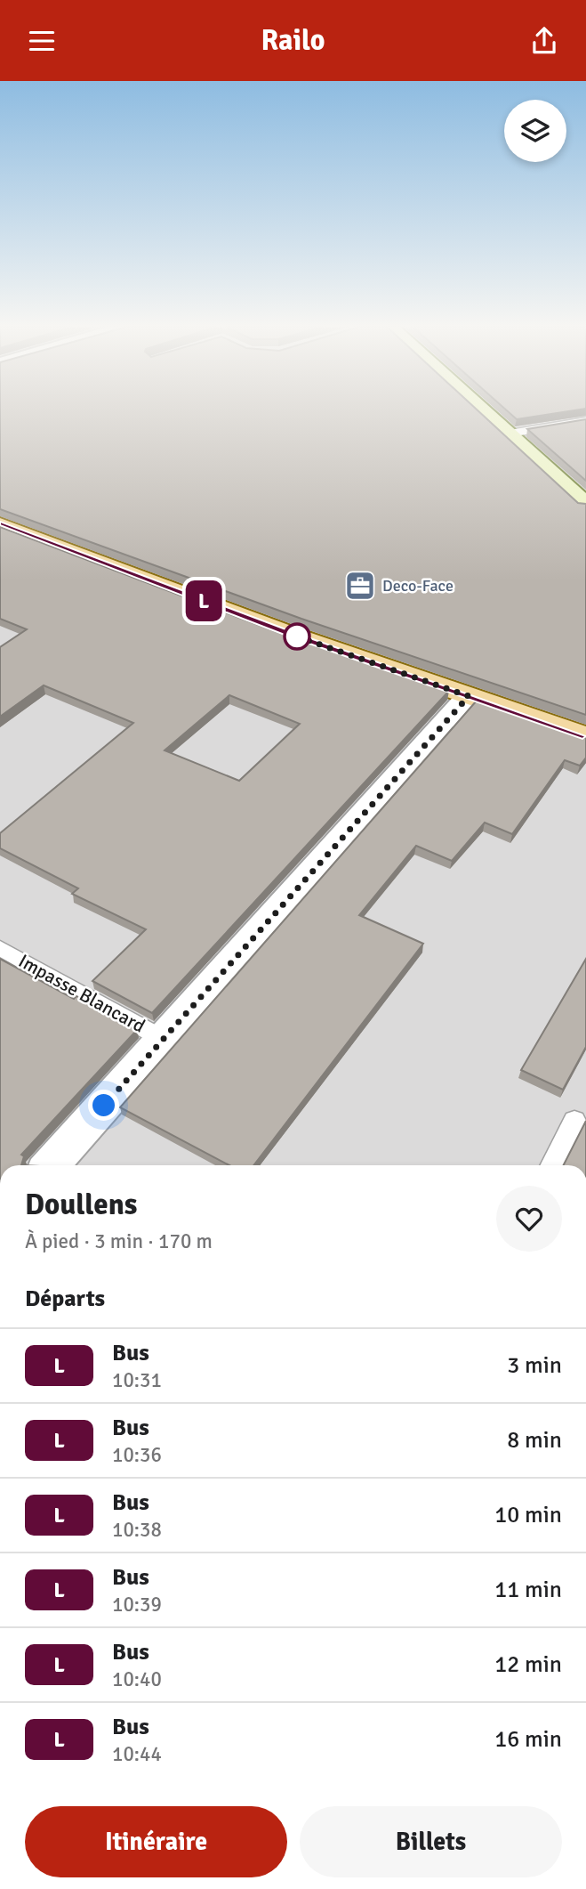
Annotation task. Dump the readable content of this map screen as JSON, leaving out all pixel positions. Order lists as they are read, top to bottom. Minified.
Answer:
{"streets":{"lane":["Impasse Blancard"]},"places":{"office":["Deco-Face"]},"lines":["bus line L"],"page":{"header":"Railo","on_map":"L","heading":[["Doullens","À pied · 3 min · 170 m"],"Départs"],"list":[{"mark":"L","name":"Bus","note":"10:31","value":"3 min"},{"mark":"L","name":"Bus","note":"10:36","value":"8 min"},{"mark":"L","name":"Bus","note":"10:38","value":"10 min"},{"mark":"L","name":"Bus","note":"10:39","value":"11 min"},{"mark":"L","name":"Bus","note":"10:40","value":"12 min"},{"mark":"L","name":"Bus","note":"10:44","value":"16 min"}],"buttons":["Itinéraire","Billets"]}}
